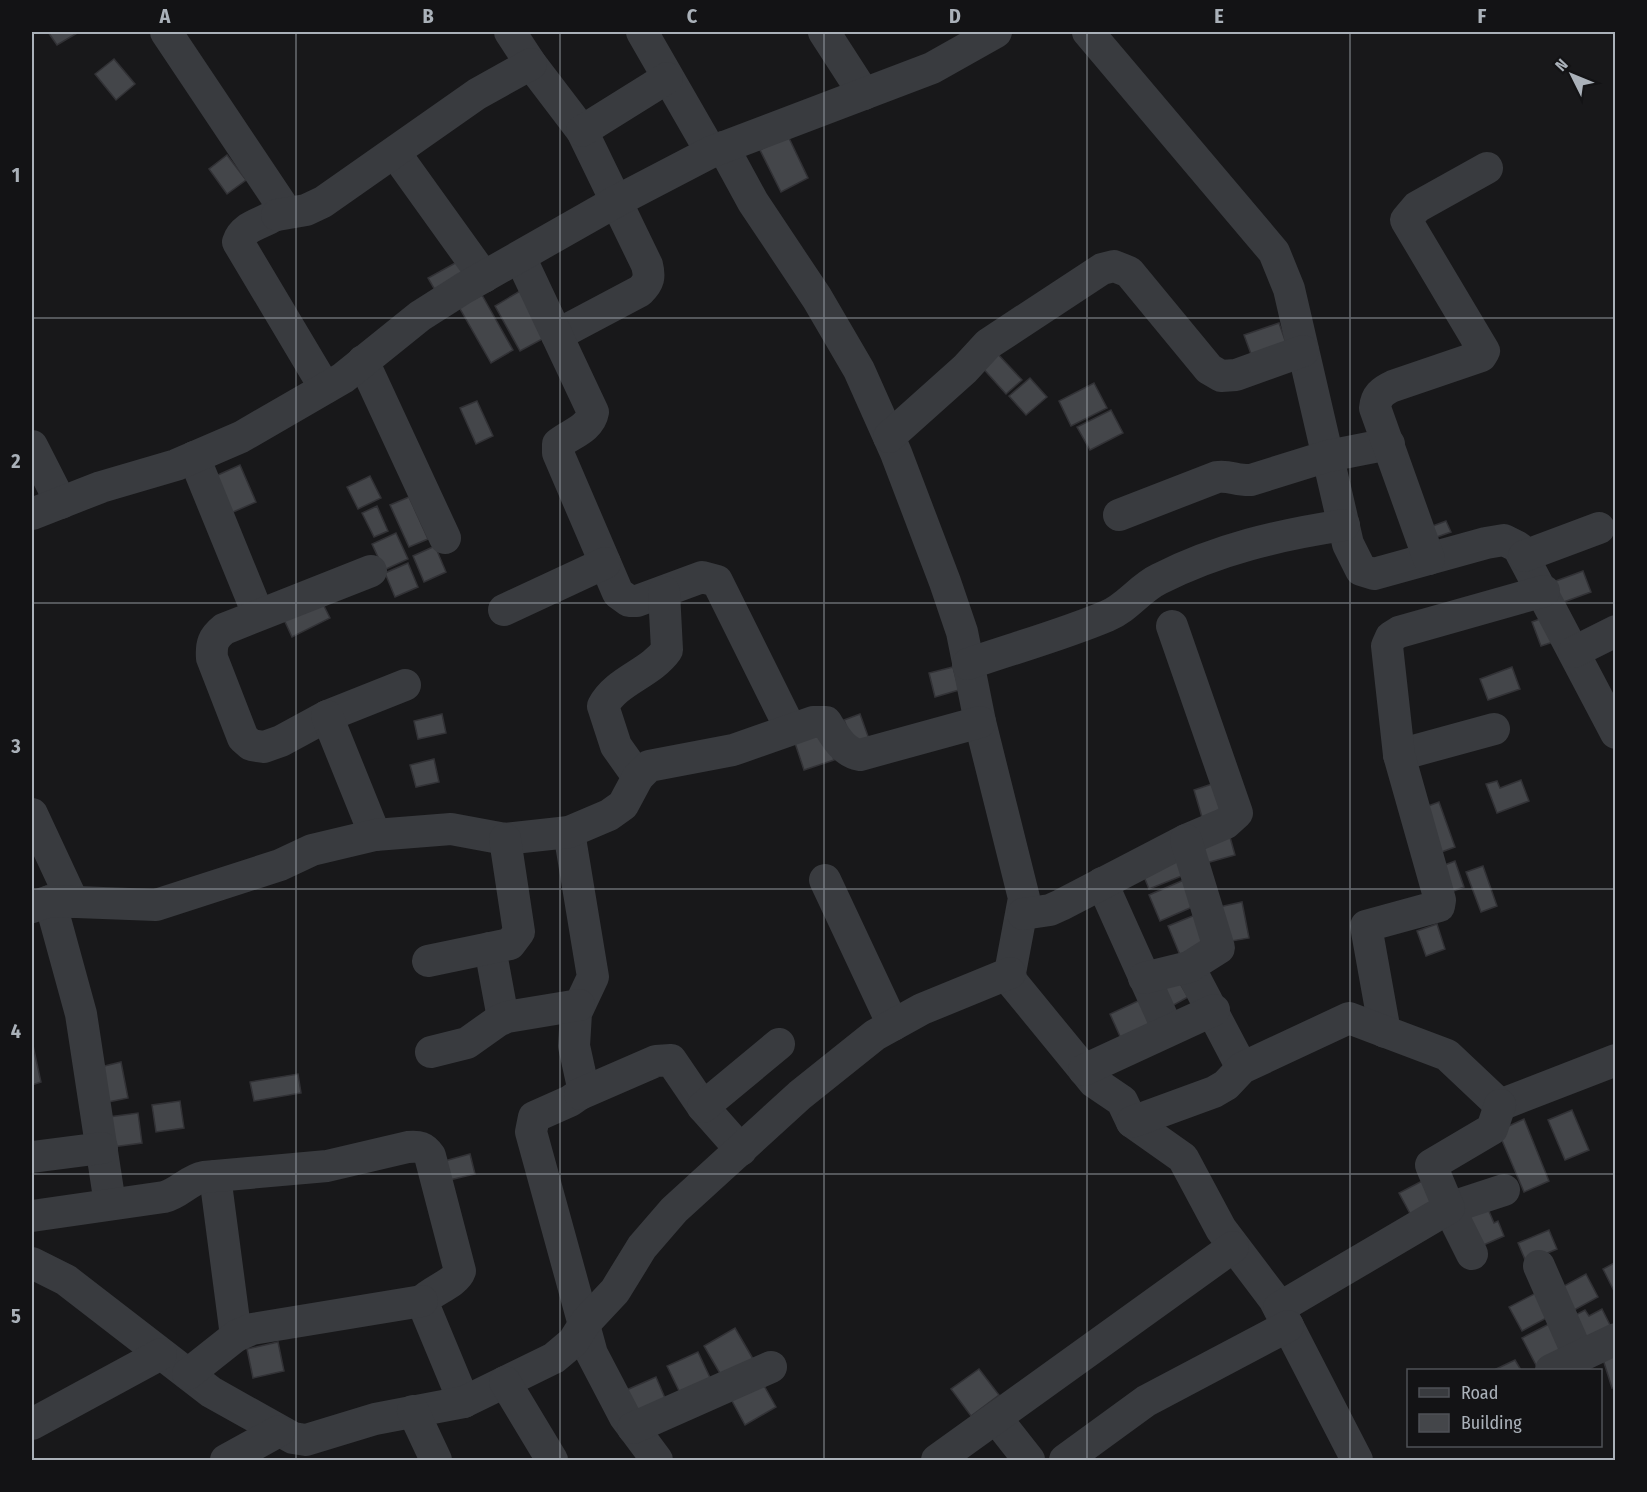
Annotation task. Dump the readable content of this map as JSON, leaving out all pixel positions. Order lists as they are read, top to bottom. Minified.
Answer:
{"legend":["Road","Building"],"north":"top left","grid":{"columns":["A","B","C","D","E","F"],"rows":["1","2","3","4","5"]}}
